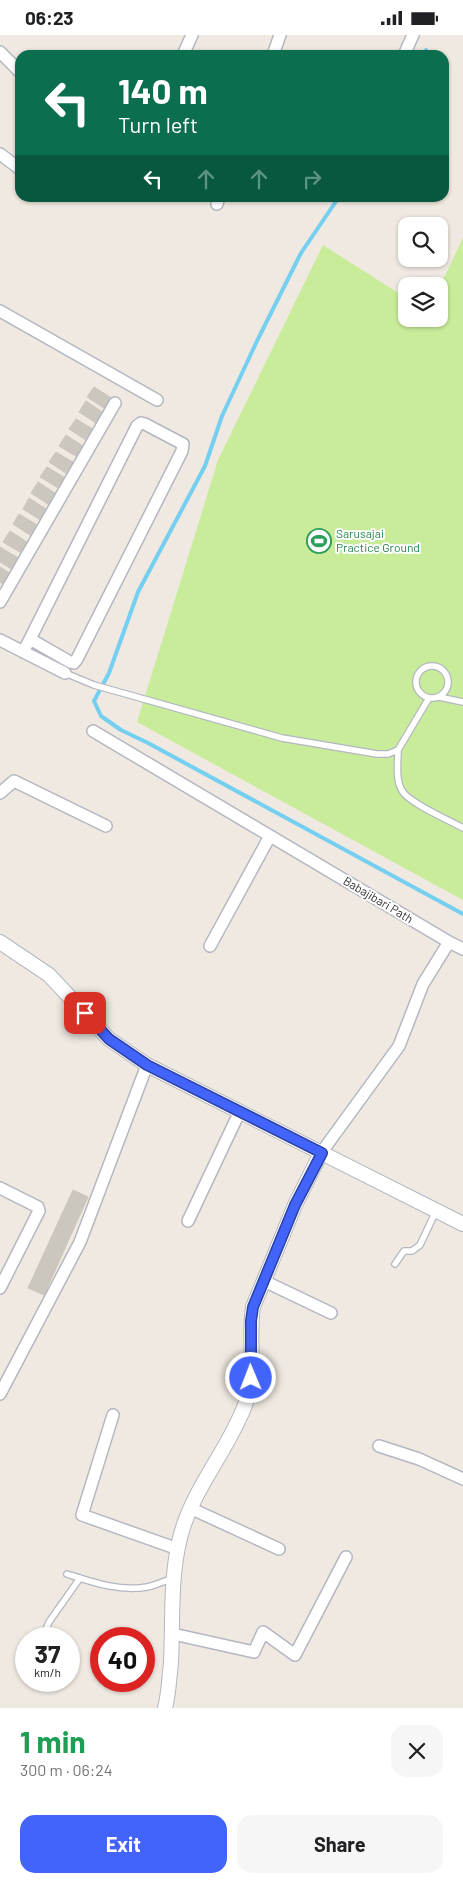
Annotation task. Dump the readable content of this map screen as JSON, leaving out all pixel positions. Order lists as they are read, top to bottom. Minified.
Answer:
{"streets":{"street":["Babajibari Path"]},"places":{"sports":["Sarusajai Practice Ground"]},"page":{"status":"06:23","turn":["140 m","Turn left"],"speed":"37 km/h","limit":"40","heading":["1 min","300 m · 06:24"],"buttons":["Exit","Share"]}}
